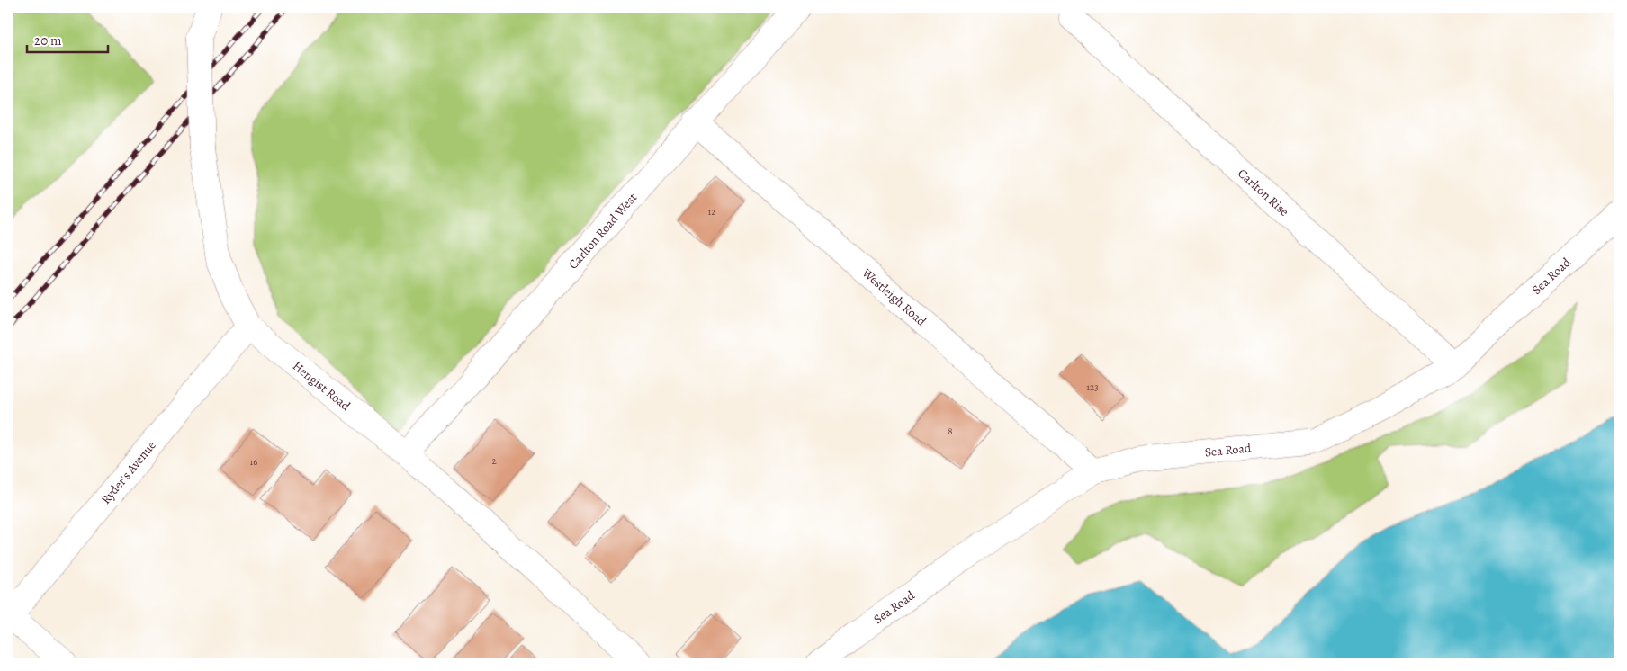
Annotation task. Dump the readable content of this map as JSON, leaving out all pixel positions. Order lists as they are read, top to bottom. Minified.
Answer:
{"streets":{"street":["Carlton Rise","Carlton Road West","Sea Road","Westleigh Road","Hengist Road","Ryder's Avenue"]},"crossings":[["Carlton Rise","Sea Road"],["Carlton Road West","Westleigh Road"],["Carlton Road West","Hengist Road"],["Sea Road","Westleigh Road"],["Hengist Road","Ryder's Avenue"]],"house_numbers":["12","123","8","2","16"],"scale_bar":"20 m"}
